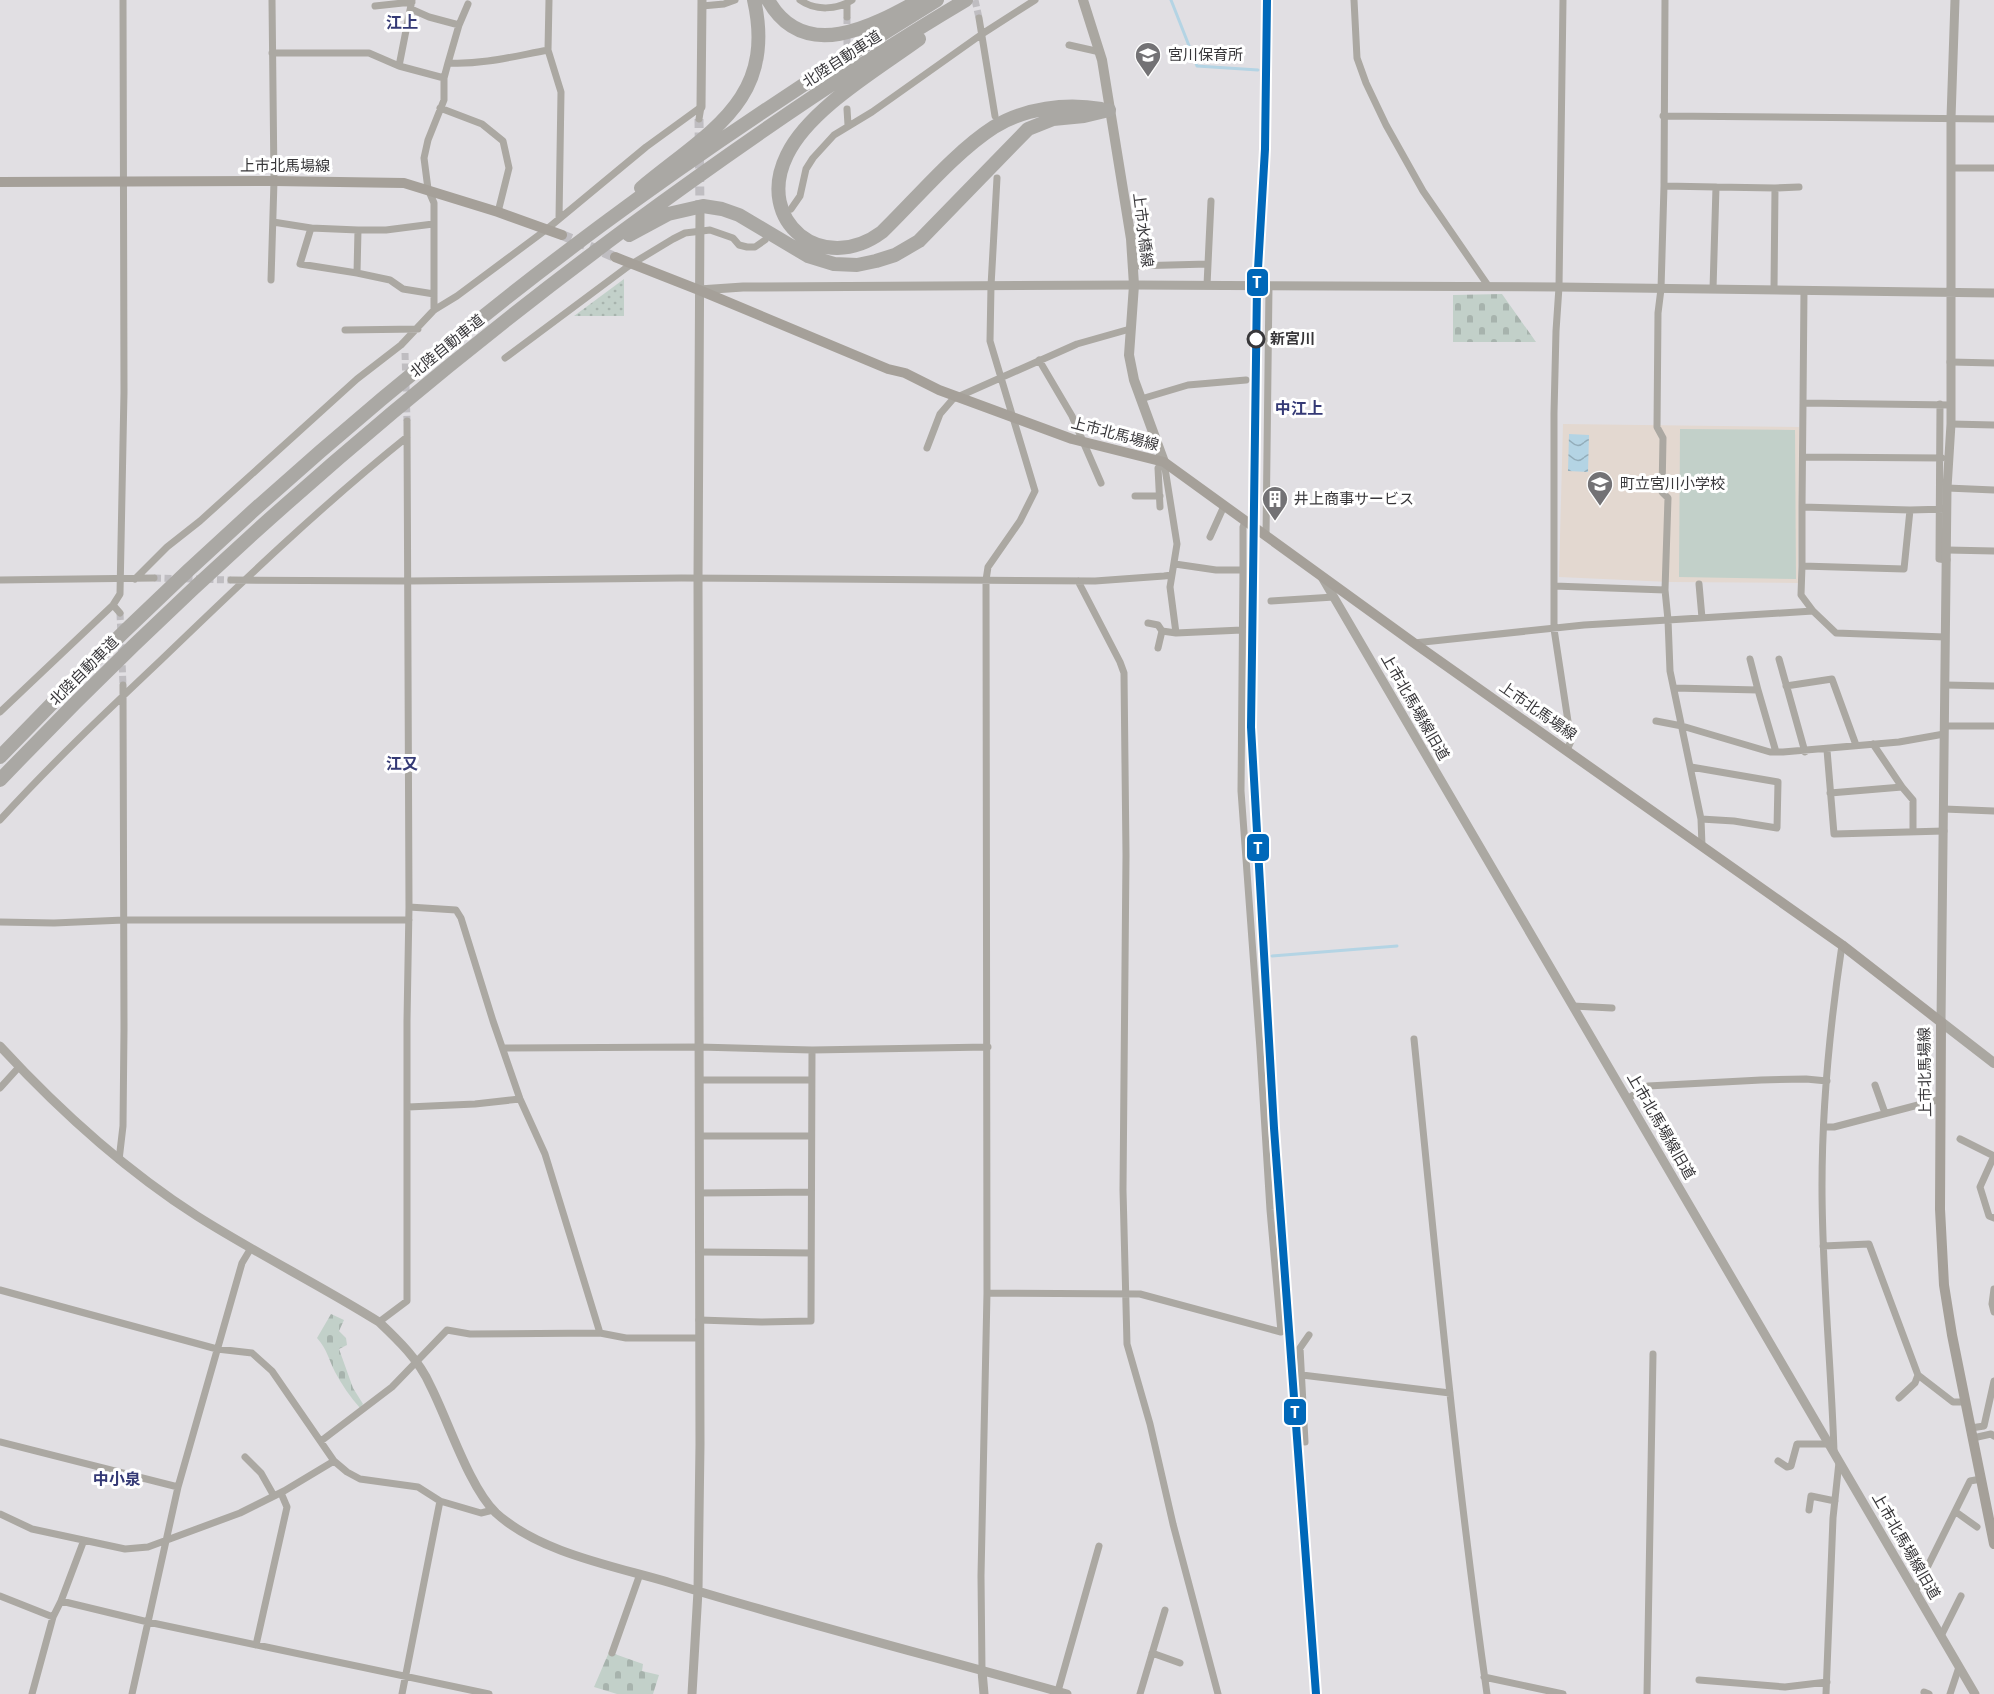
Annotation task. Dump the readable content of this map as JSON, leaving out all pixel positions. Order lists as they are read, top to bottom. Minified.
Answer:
{"streets":{"highway":["北陸自動車道"],"main road":["上市北馬場線","上市水橋線"],"street":["上市北馬場線旧道"]},"crossings":[["上市北馬場線","上市水橋線"],["上市北馬場線","上市北馬場線旧道"]],"districts":["江上","中江上","江又","中小泉"],"places":{"school or university":["宮川保育所","町立宮川小学校"],"other":["新宮川"],"building":["井上商事サービス"]},"lines":["transit line T"]}
